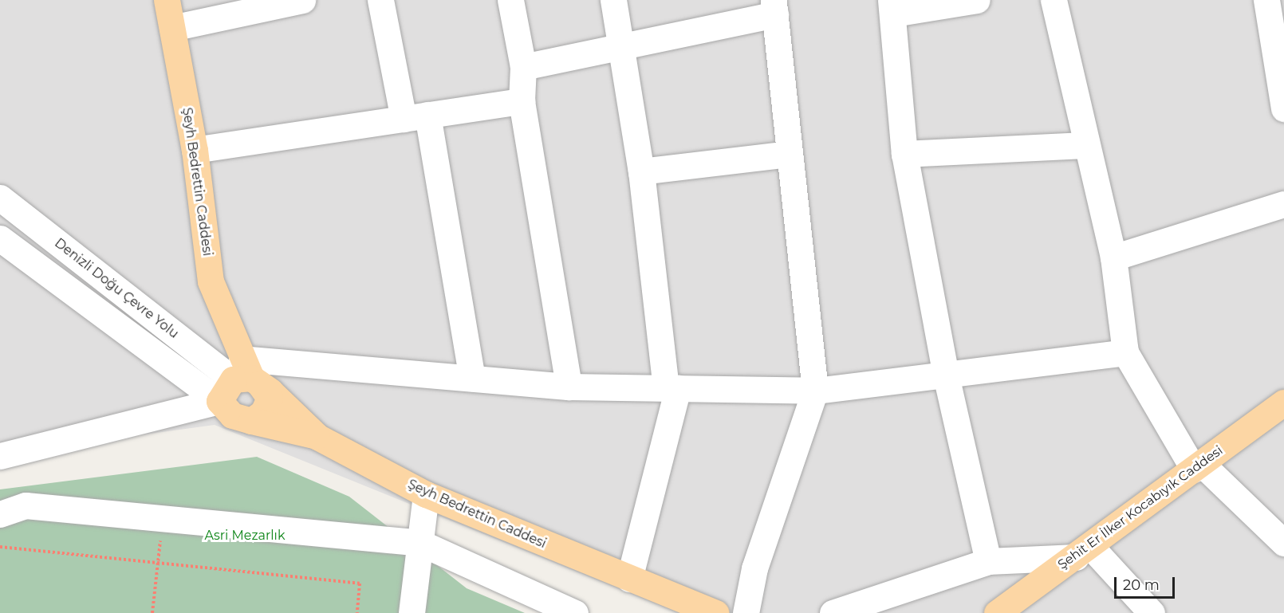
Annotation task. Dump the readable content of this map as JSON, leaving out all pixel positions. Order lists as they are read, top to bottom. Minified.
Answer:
{"streets":{"main road":["Şeyh Bedrettin Caddesi","Şehit Er İlker Kocabıyık Caddesi"],"street":["Denizli Doğu Çevre Yolu"]},"crossings":[["Şeyh Bedrettin Caddesi","Denizli Doğu Çevre Yolu"]],"parks":["Asri Mezarlık"],"scale_bar":"20 m"}
